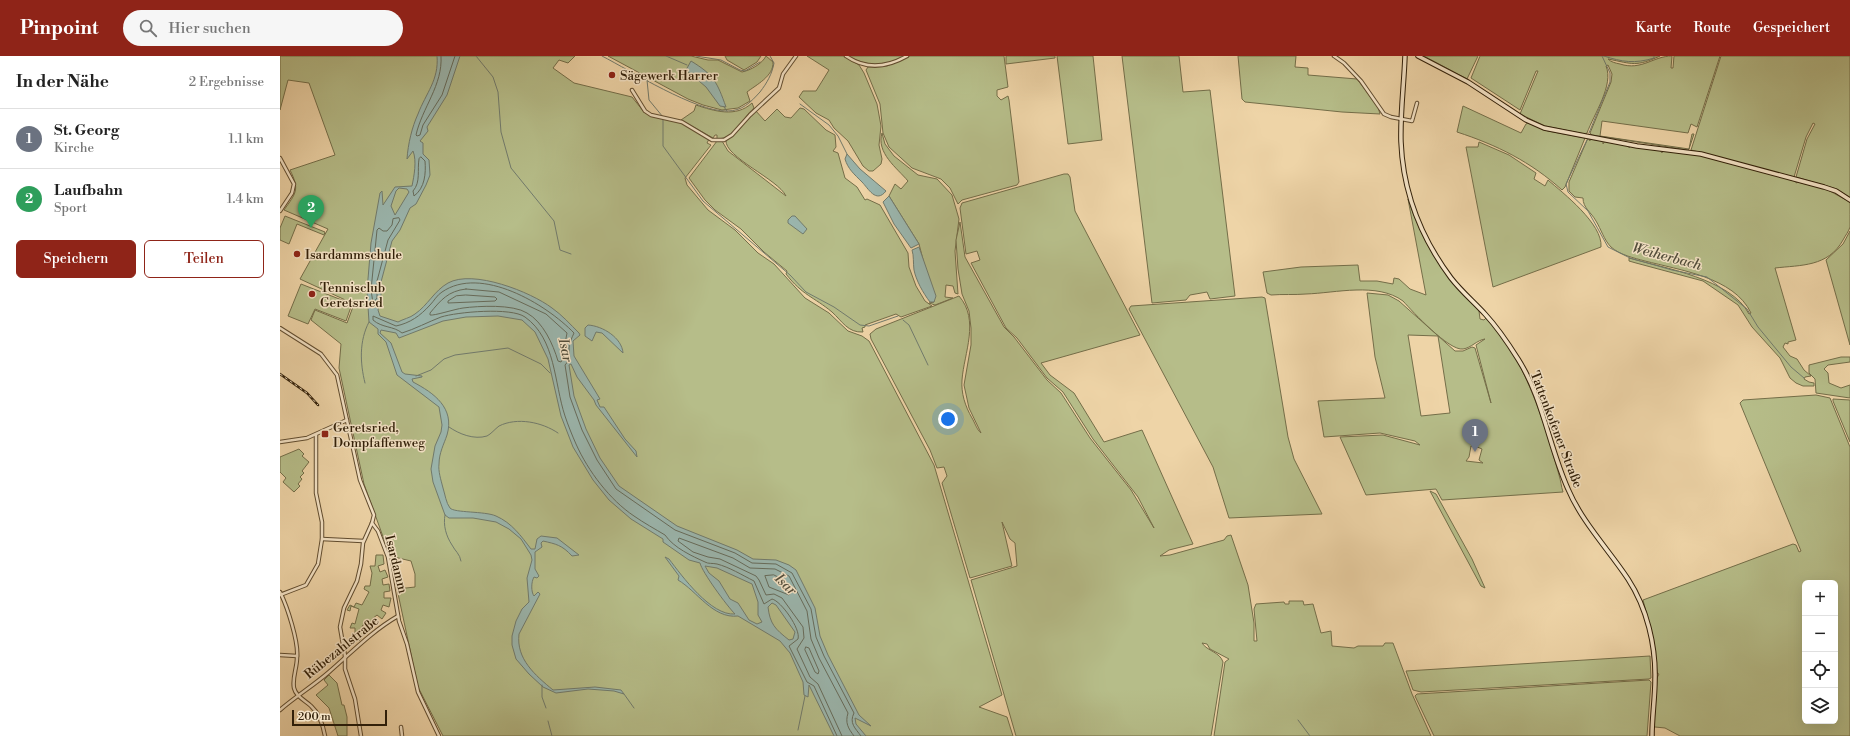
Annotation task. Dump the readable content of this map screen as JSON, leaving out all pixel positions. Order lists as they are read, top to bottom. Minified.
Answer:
{"streets":{"main road":["Tattenkofener Straße"],"street":["Isardamm","Rübezahlstraße"]},"crossings":[["Isardamm","Rübezahlstraße"]],"water":["Weiherbach","Isar"],"places":{"other":["Sägewerk Harrer","Isardammschule","Tennisclub Geretsried"],"transit":["Geretsried, Dompfaffenweg"]},"scale_bar":"200 m","page":{"header":"Pinpoint","search":"Hier suchen","nav":["Karte","Route","Gespeichert"],"heading":["In der Nähe","2 Ergebnisse"],"list":[{"mark":"1","name":"St. Georg","note":"Kirche","value":"1.1 km"},{"mark":"2","name":"Laufbahn","note":"Sport","value":"1.4 km"}],"pins":["2","1"],"buttons":["Speichern","Teilen"],"map_buttons":["+","−"],"scale":"200 m"}}
